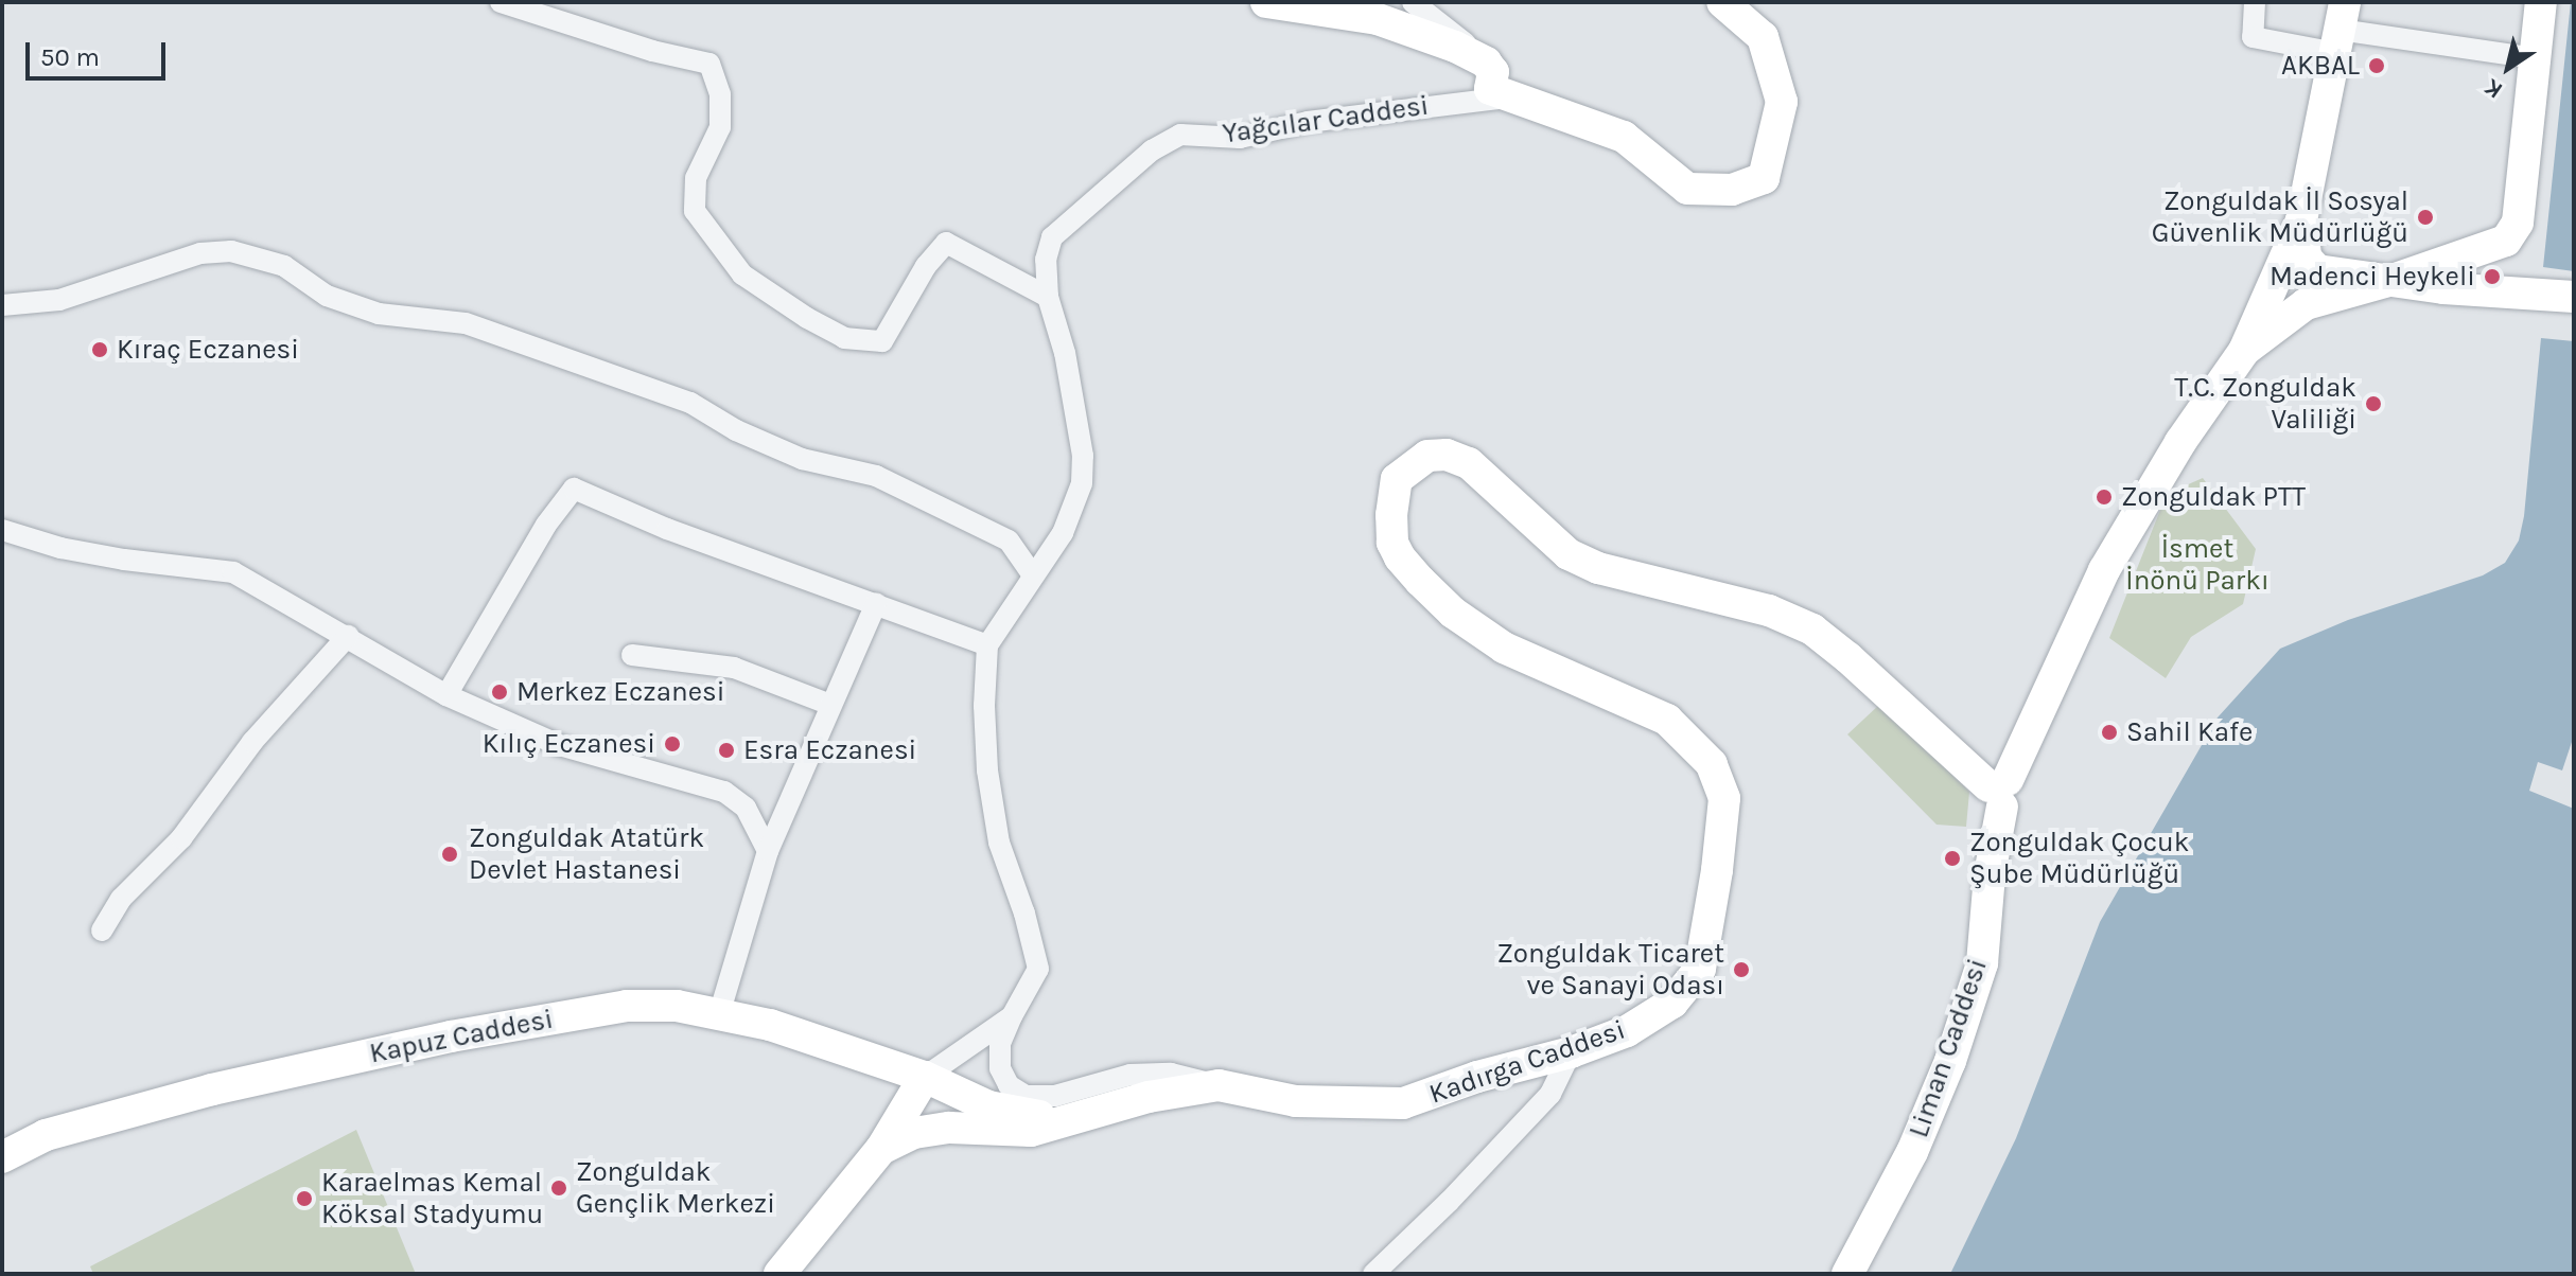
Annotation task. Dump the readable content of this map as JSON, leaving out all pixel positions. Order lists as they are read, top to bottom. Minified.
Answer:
{"streets":{"main road":["Kapuz Caddesi","Liman Caddesi","Kadırga Caddesi"],"street":["Yağcılar Caddesi"]},"crossings":[["Kapuz Caddesi","Kadırga Caddesi"],["Liman Caddesi","Kadırga Caddesi"]],"parks":["İsmet İnönü Parkı"],"places":["AKBAL","Zonguldak İl Sosyal Güvenlik Müdürlüğü","Madenci Heykeli","Kıraç Eczanesi","T.C. Zonguldak Valiliği","Zonguldak PTT","Merkez Eczanesi","Sahil Kafe","Kılıç Eczanesi","Esra Eczanesi","Zonguldak Atatürk Devlet Hastanesi","Zonguldak Çocuk Şube Müdürlüğü","Zonguldak Ticaret ve Sanayi Odası","Zonguldak Gençlik Merkezi","Karaelmas Kemal Köksal Stadyumu"],"scale_bar":"50 m","north":"bottom left"}
